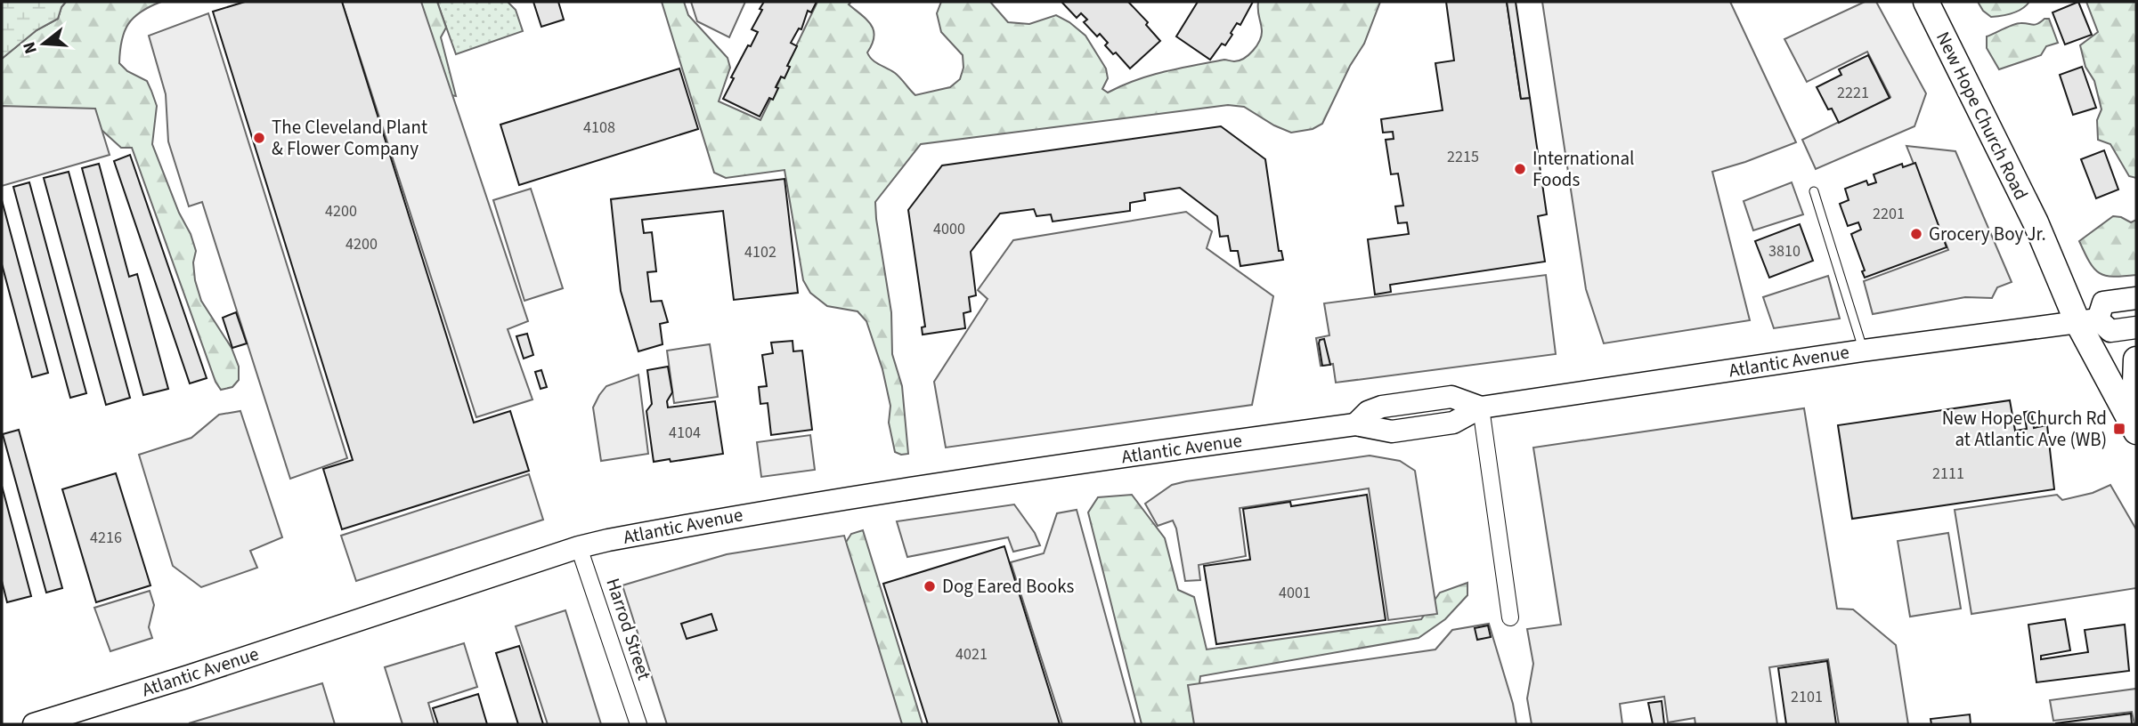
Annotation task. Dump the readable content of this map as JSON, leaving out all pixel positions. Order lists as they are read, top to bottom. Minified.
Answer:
{"streets":{"main road":["New Hope Church Road","Atlantic Avenue"],"street":["Harrod Street"]},"crossings":[["New Hope Church Road","Atlantic Avenue"],["Atlantic Avenue","Harrod Street"]],"places":{"other":["The Cleveland Plant & Flower Company","International Foods","Grocery Boy Jr.","Dog Eared Books"],"transit":["New Hope Church Rd at Atlantic Ave (WB)"]},"house_numbers":["2221","4108","2215","4200","2201","4000","4200","3810","4102","4104","2111","4216","4001","4021","2101"],"north":"left"}
